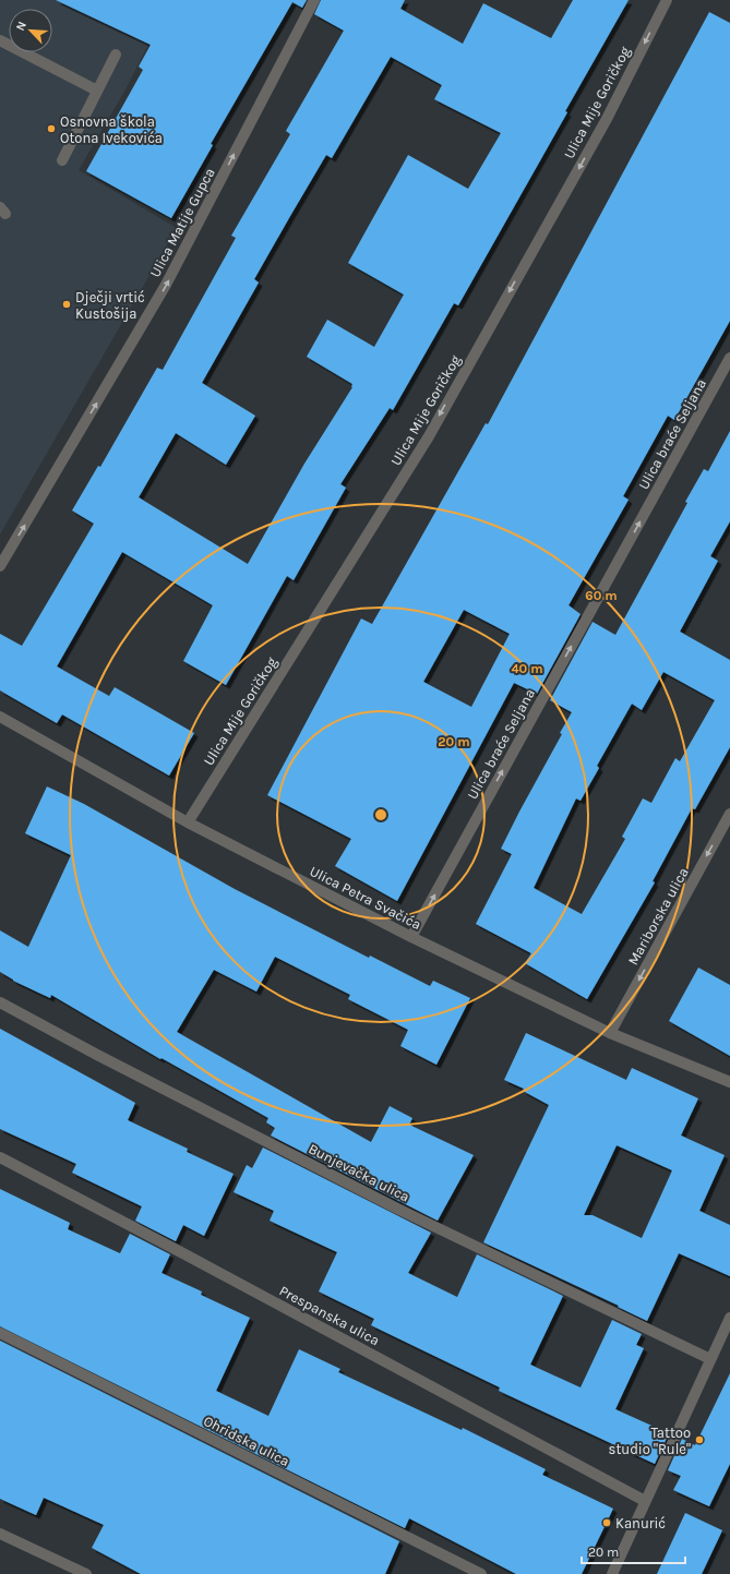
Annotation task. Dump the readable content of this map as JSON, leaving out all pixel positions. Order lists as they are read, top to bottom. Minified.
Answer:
{"streets":{"street":["Ulica Mije Goričkog","Ulica Matije Gupca","Ulica braće Seljana","Ulica Petra Svačića","Mariborska ulica","Bunjevačka ulica","Prespanska ulica","Ohridska ulica"]},"crossings":[["Ulica Mije Goričkog","Ulica Petra Svačića"],["Ulica braće Seljana","Ulica Petra Svačića"],["Ulica Petra Svačića","Mariborska ulica"]],"one_way":["Ulica Mije Goričkog","Ulica Matije Gupca","Ulica braće Seljana","Mariborska ulica"],"places":["Osnovna škola Otona Ivekovića","Dječji vrtić Kustošija","Tattoo studio \"Rule\"","Kanurić"],"scale_bar":"20 m","north":"top left","rings":["60 m","40 m","20 m"]}
